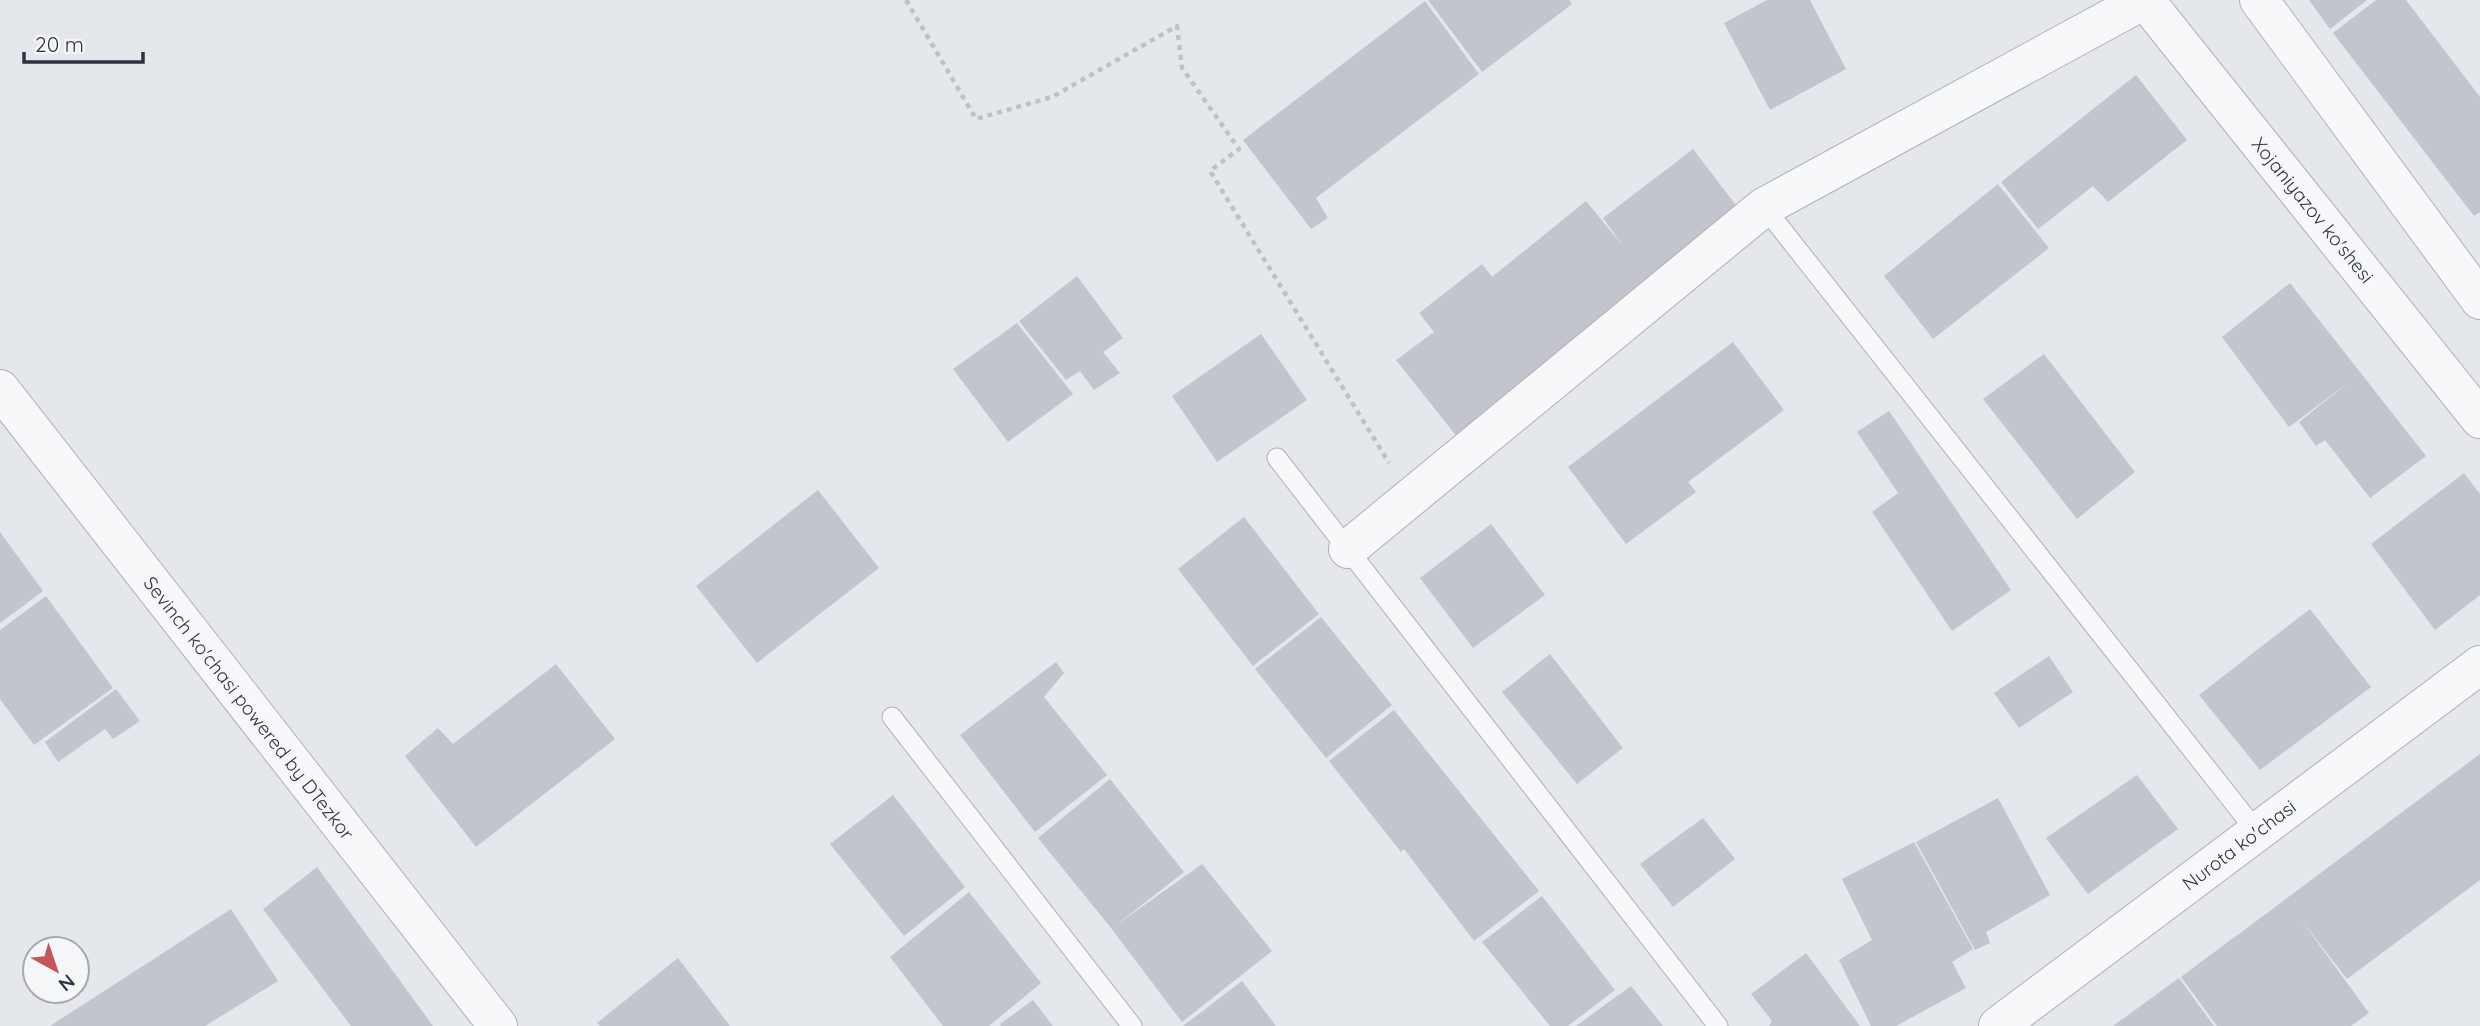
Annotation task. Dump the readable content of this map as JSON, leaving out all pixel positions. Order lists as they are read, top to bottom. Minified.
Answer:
{"streets":{"street":["Xojaniyazov ko'shesi","Sevinch ko'chasi powered by DTezkor","Nurota ko'chasi"]},"scale_bar":"20 m","north":"bottom right"}
